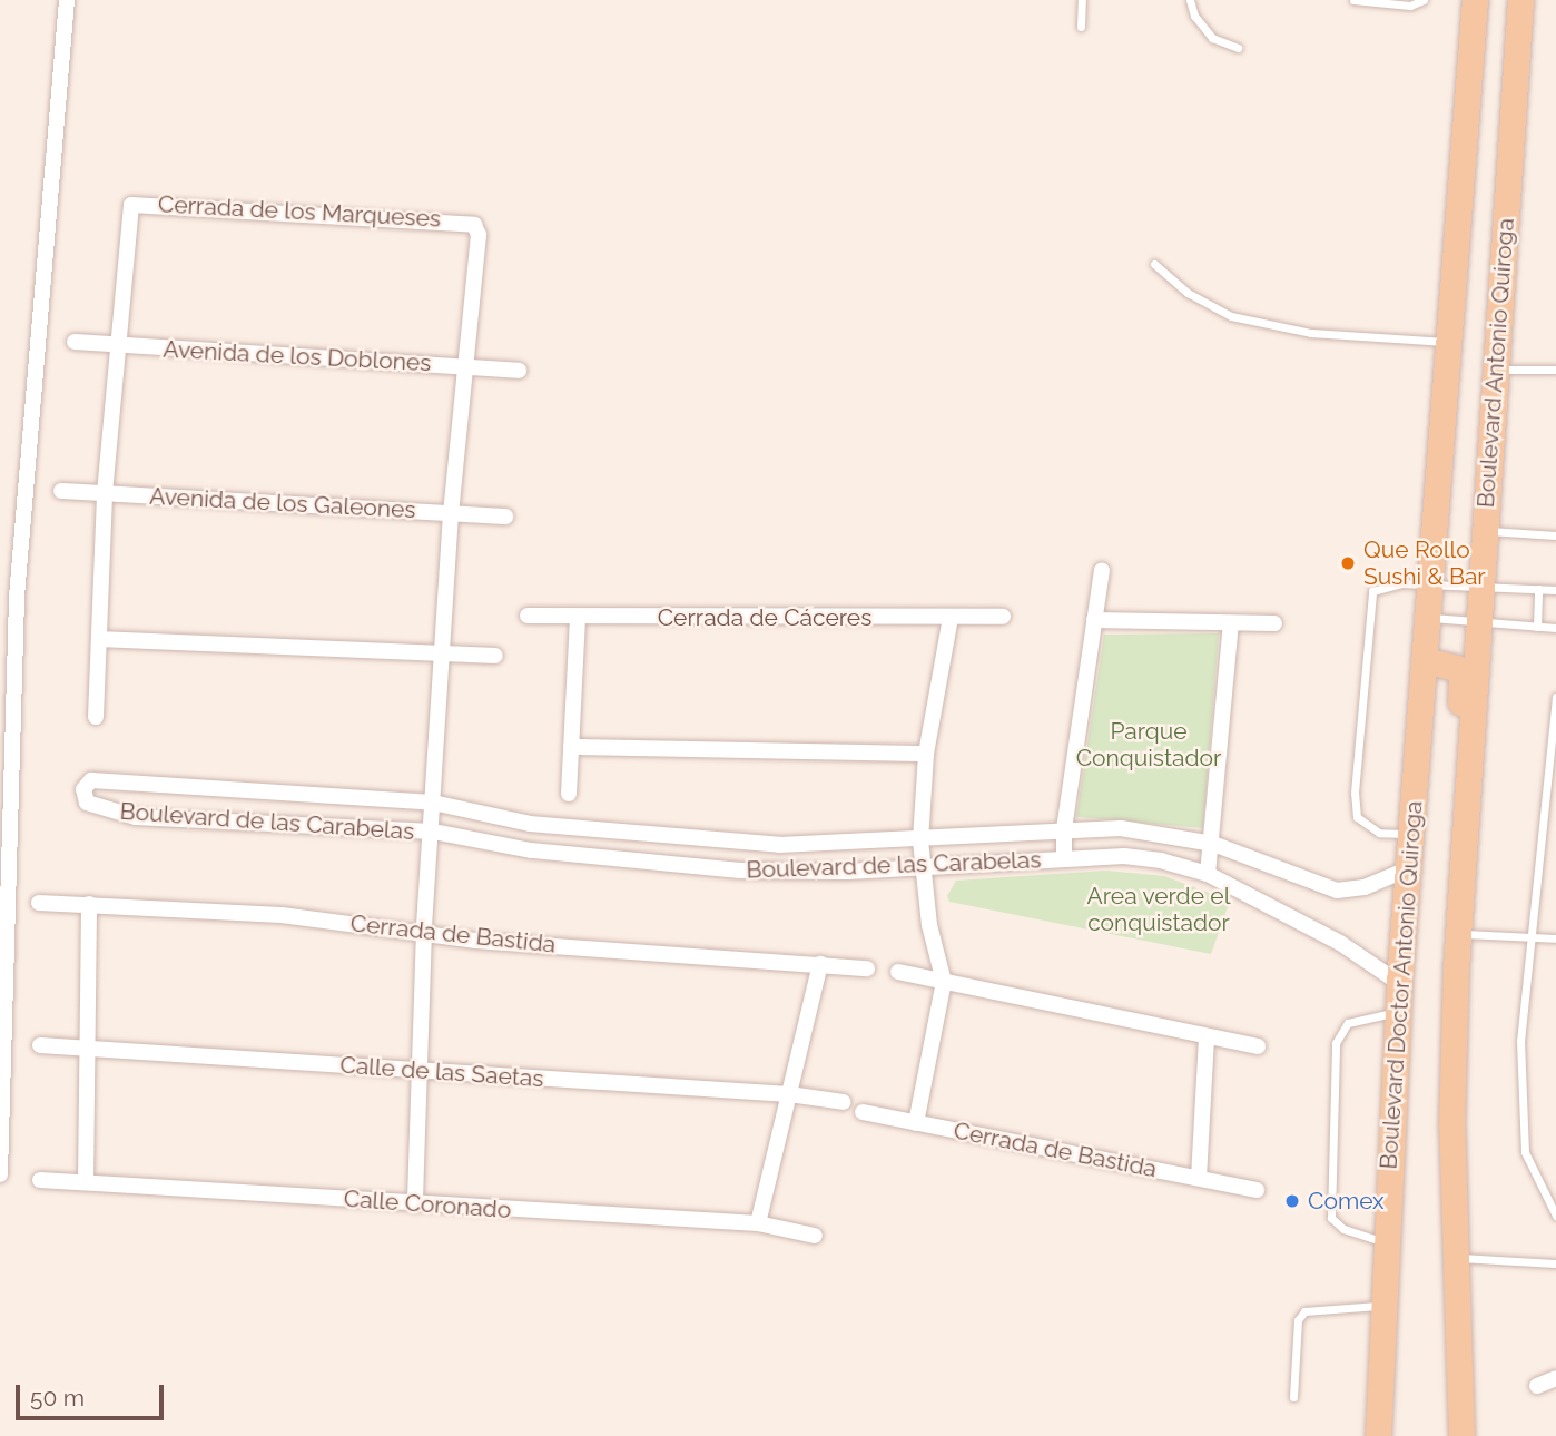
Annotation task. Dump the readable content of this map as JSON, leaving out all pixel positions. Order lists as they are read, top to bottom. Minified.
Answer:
{"streets":{"main road":["Boulevard Antonio Quiroga","Boulevard Doctor Antonio Quiroga"],"street":["Cerrada de los Marqueses","Avenida de los Doblones","Avenida de los Galeones","Cerrada de Cáceres","Boulevard de las Carabelas","Cerrada de Bastida","Calle de las Saetas","Calle Coronado"]},"crossings":[["Cerrada de los Marqueses","Avenida de los Doblones"],["Cerrada de los Marqueses","Avenida de los Galeones"],["Cerrada de los Marqueses","Boulevard de las Carabelas"],["Cerrada de los Marqueses","Cerrada de Bastida"],["Cerrada de los Marqueses","Calle de las Saetas"],["Cerrada de los Marqueses","Calle Coronado"],["Boulevard Antonio Quiroga","Boulevard Doctor Antonio Quiroga"],["Boulevard de las Carabelas","Boulevard Doctor Antonio Quiroga"]],"parks":["Parque Conquistador","Area verde el conquistador"],"places":["Que Rollo Sushi & Bar","Comex"],"scale_bar":"50 m"}
